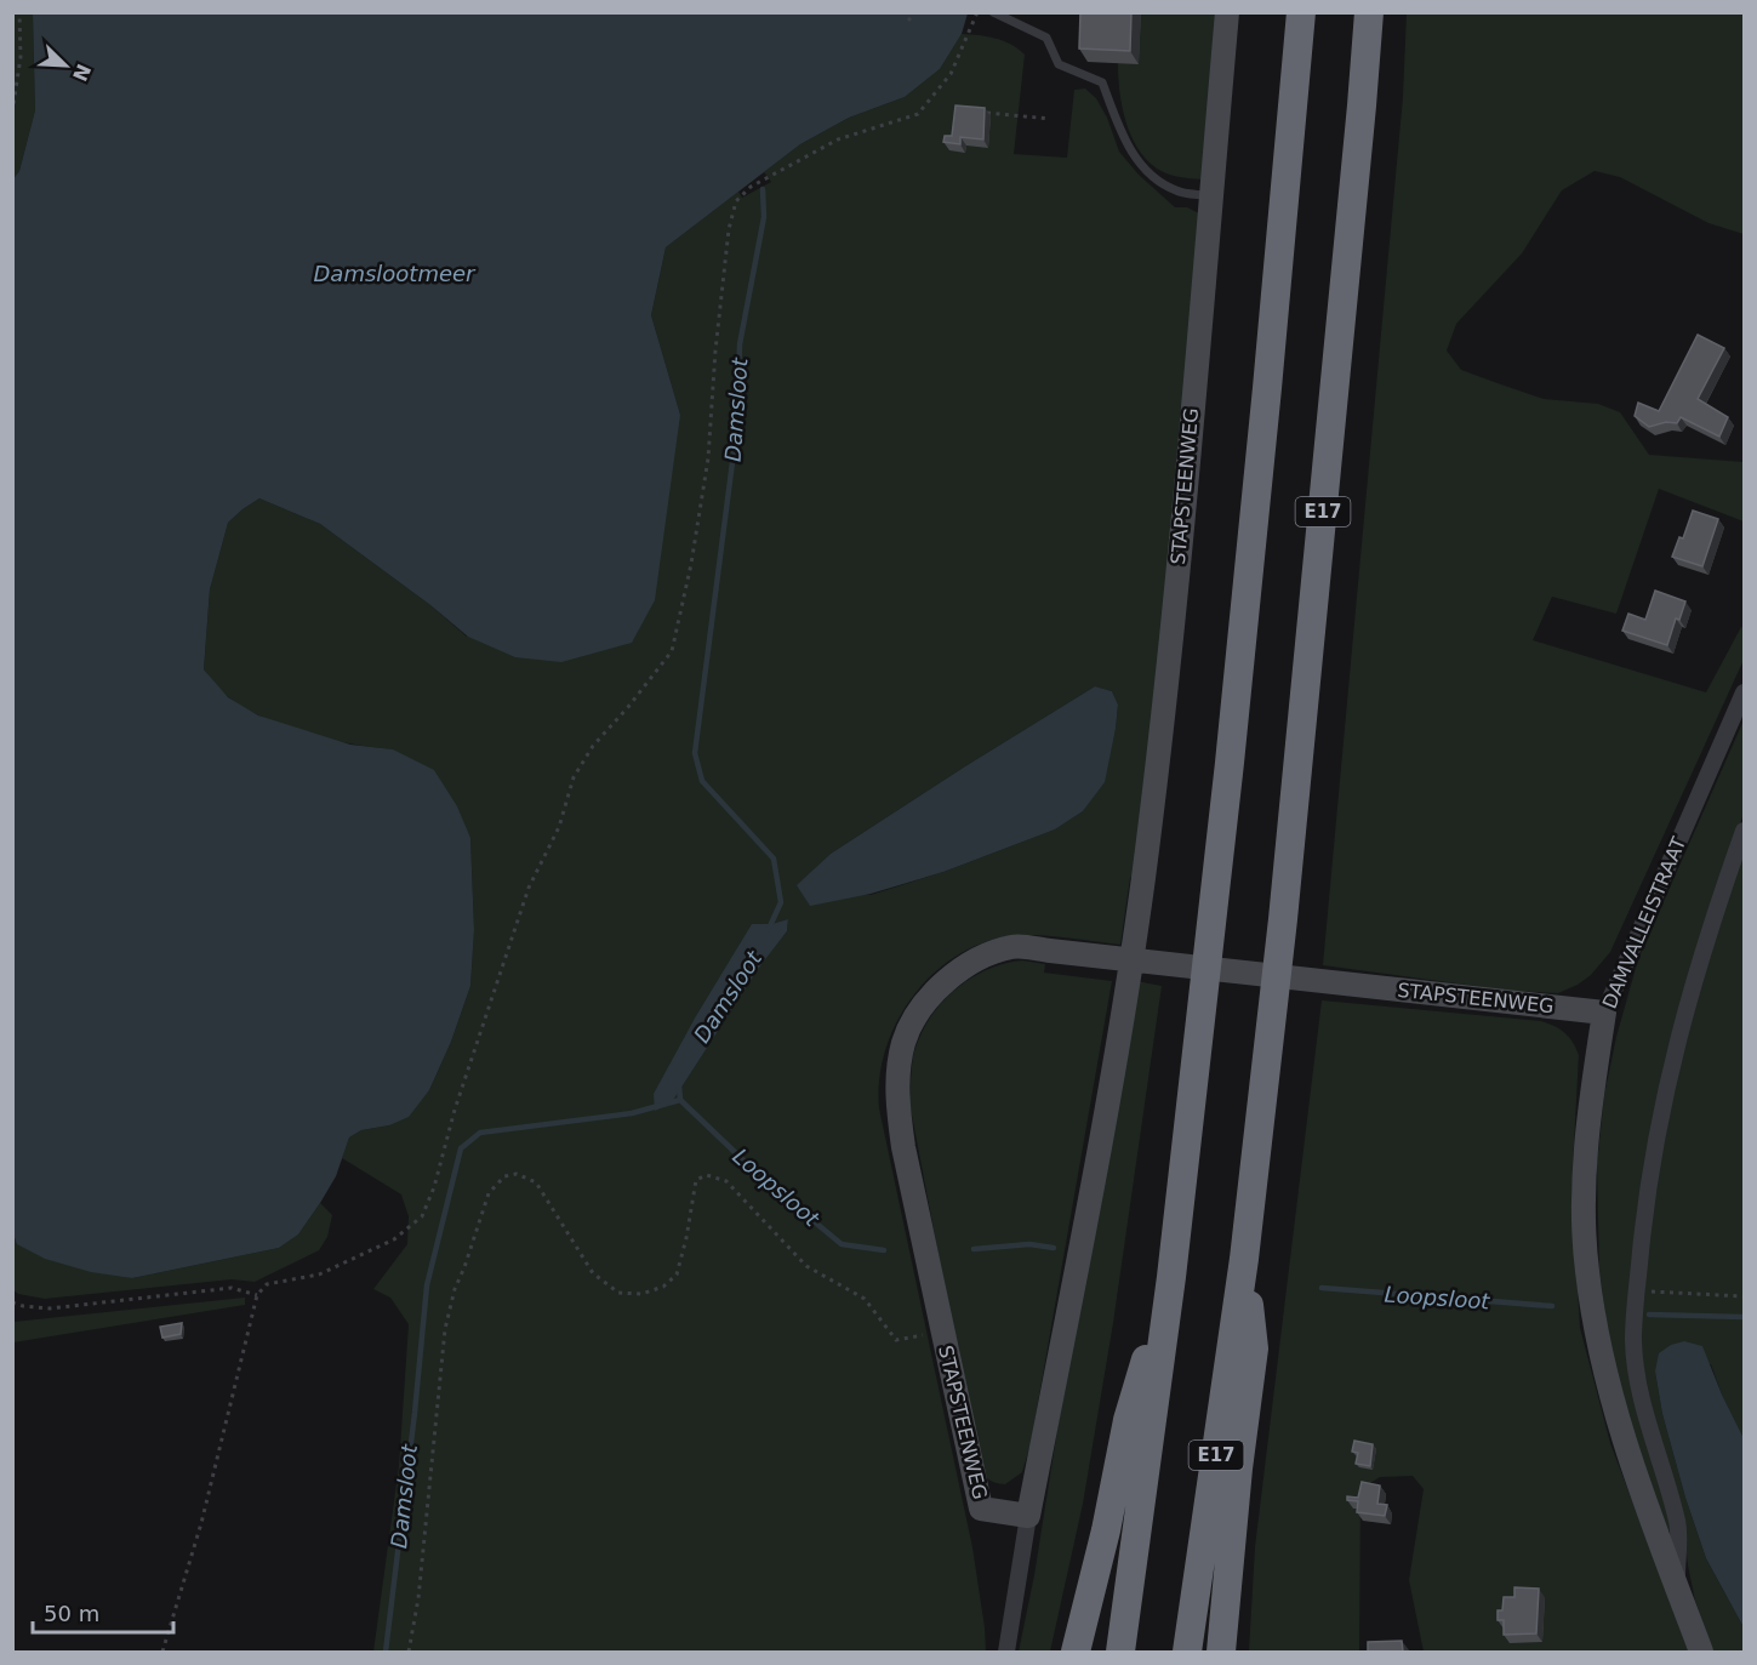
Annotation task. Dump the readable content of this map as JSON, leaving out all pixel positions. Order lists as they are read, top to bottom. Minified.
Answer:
{"streets":{"highway":["E17"],"street":["STAPSTEENWEG","DAMVALLEISTRAAT"]},"crossings":[["STAPSTEENWEG","DAMVALLEISTRAAT"]],"water":["Damslootmeer","Damsloot","Loopsloot"],"scale_bar":"50 m","north":"bottom right"}
